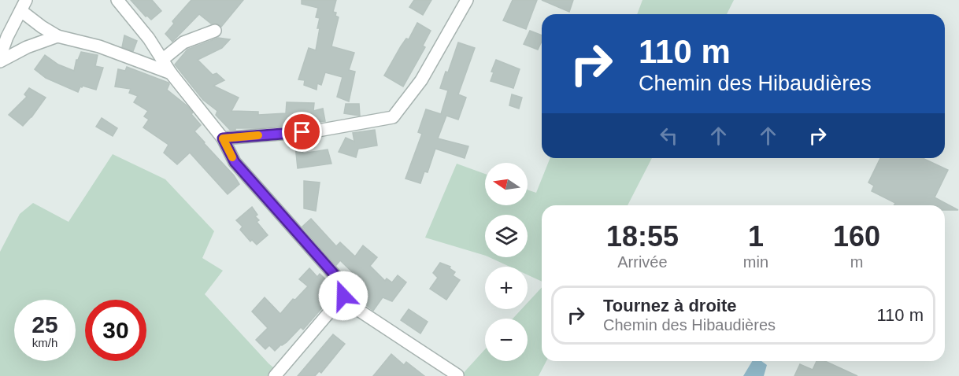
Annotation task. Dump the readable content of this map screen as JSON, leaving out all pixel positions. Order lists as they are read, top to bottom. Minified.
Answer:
{"north":"left","page":{"turn":["110 m","Chemin des Hibaudières"],"map_buttons":["+","−"],"eta":["18:55","Arrivée","1","min","160","m"],"list":[{"name":"Tournez à droite","note":"Chemin des Hibaudières","value":"110 m"}],"speed":"25 km/h","limit":"30"}}
